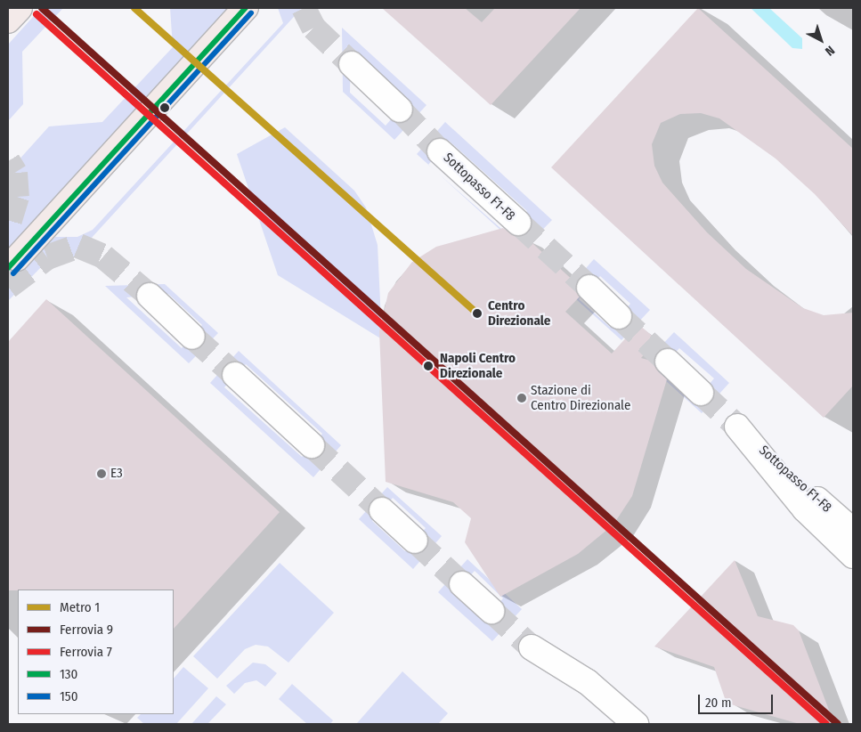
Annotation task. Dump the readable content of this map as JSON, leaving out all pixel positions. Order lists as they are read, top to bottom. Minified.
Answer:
{"streets":{"street":["Sottopasso F1-F8"]},"places":["Centro Direzionale","Napoli Centro Direzionale","Stazione di Centro Direzionale","E3"],"lines":["metro line 1","rail line 9","transit line 130","transit line 150","rail line 7"],"legend":["Metro 1","Ferrovia 9","Ferrovia 7","130","150"],"scale_bar":"20 m","north":"bottom right"}
